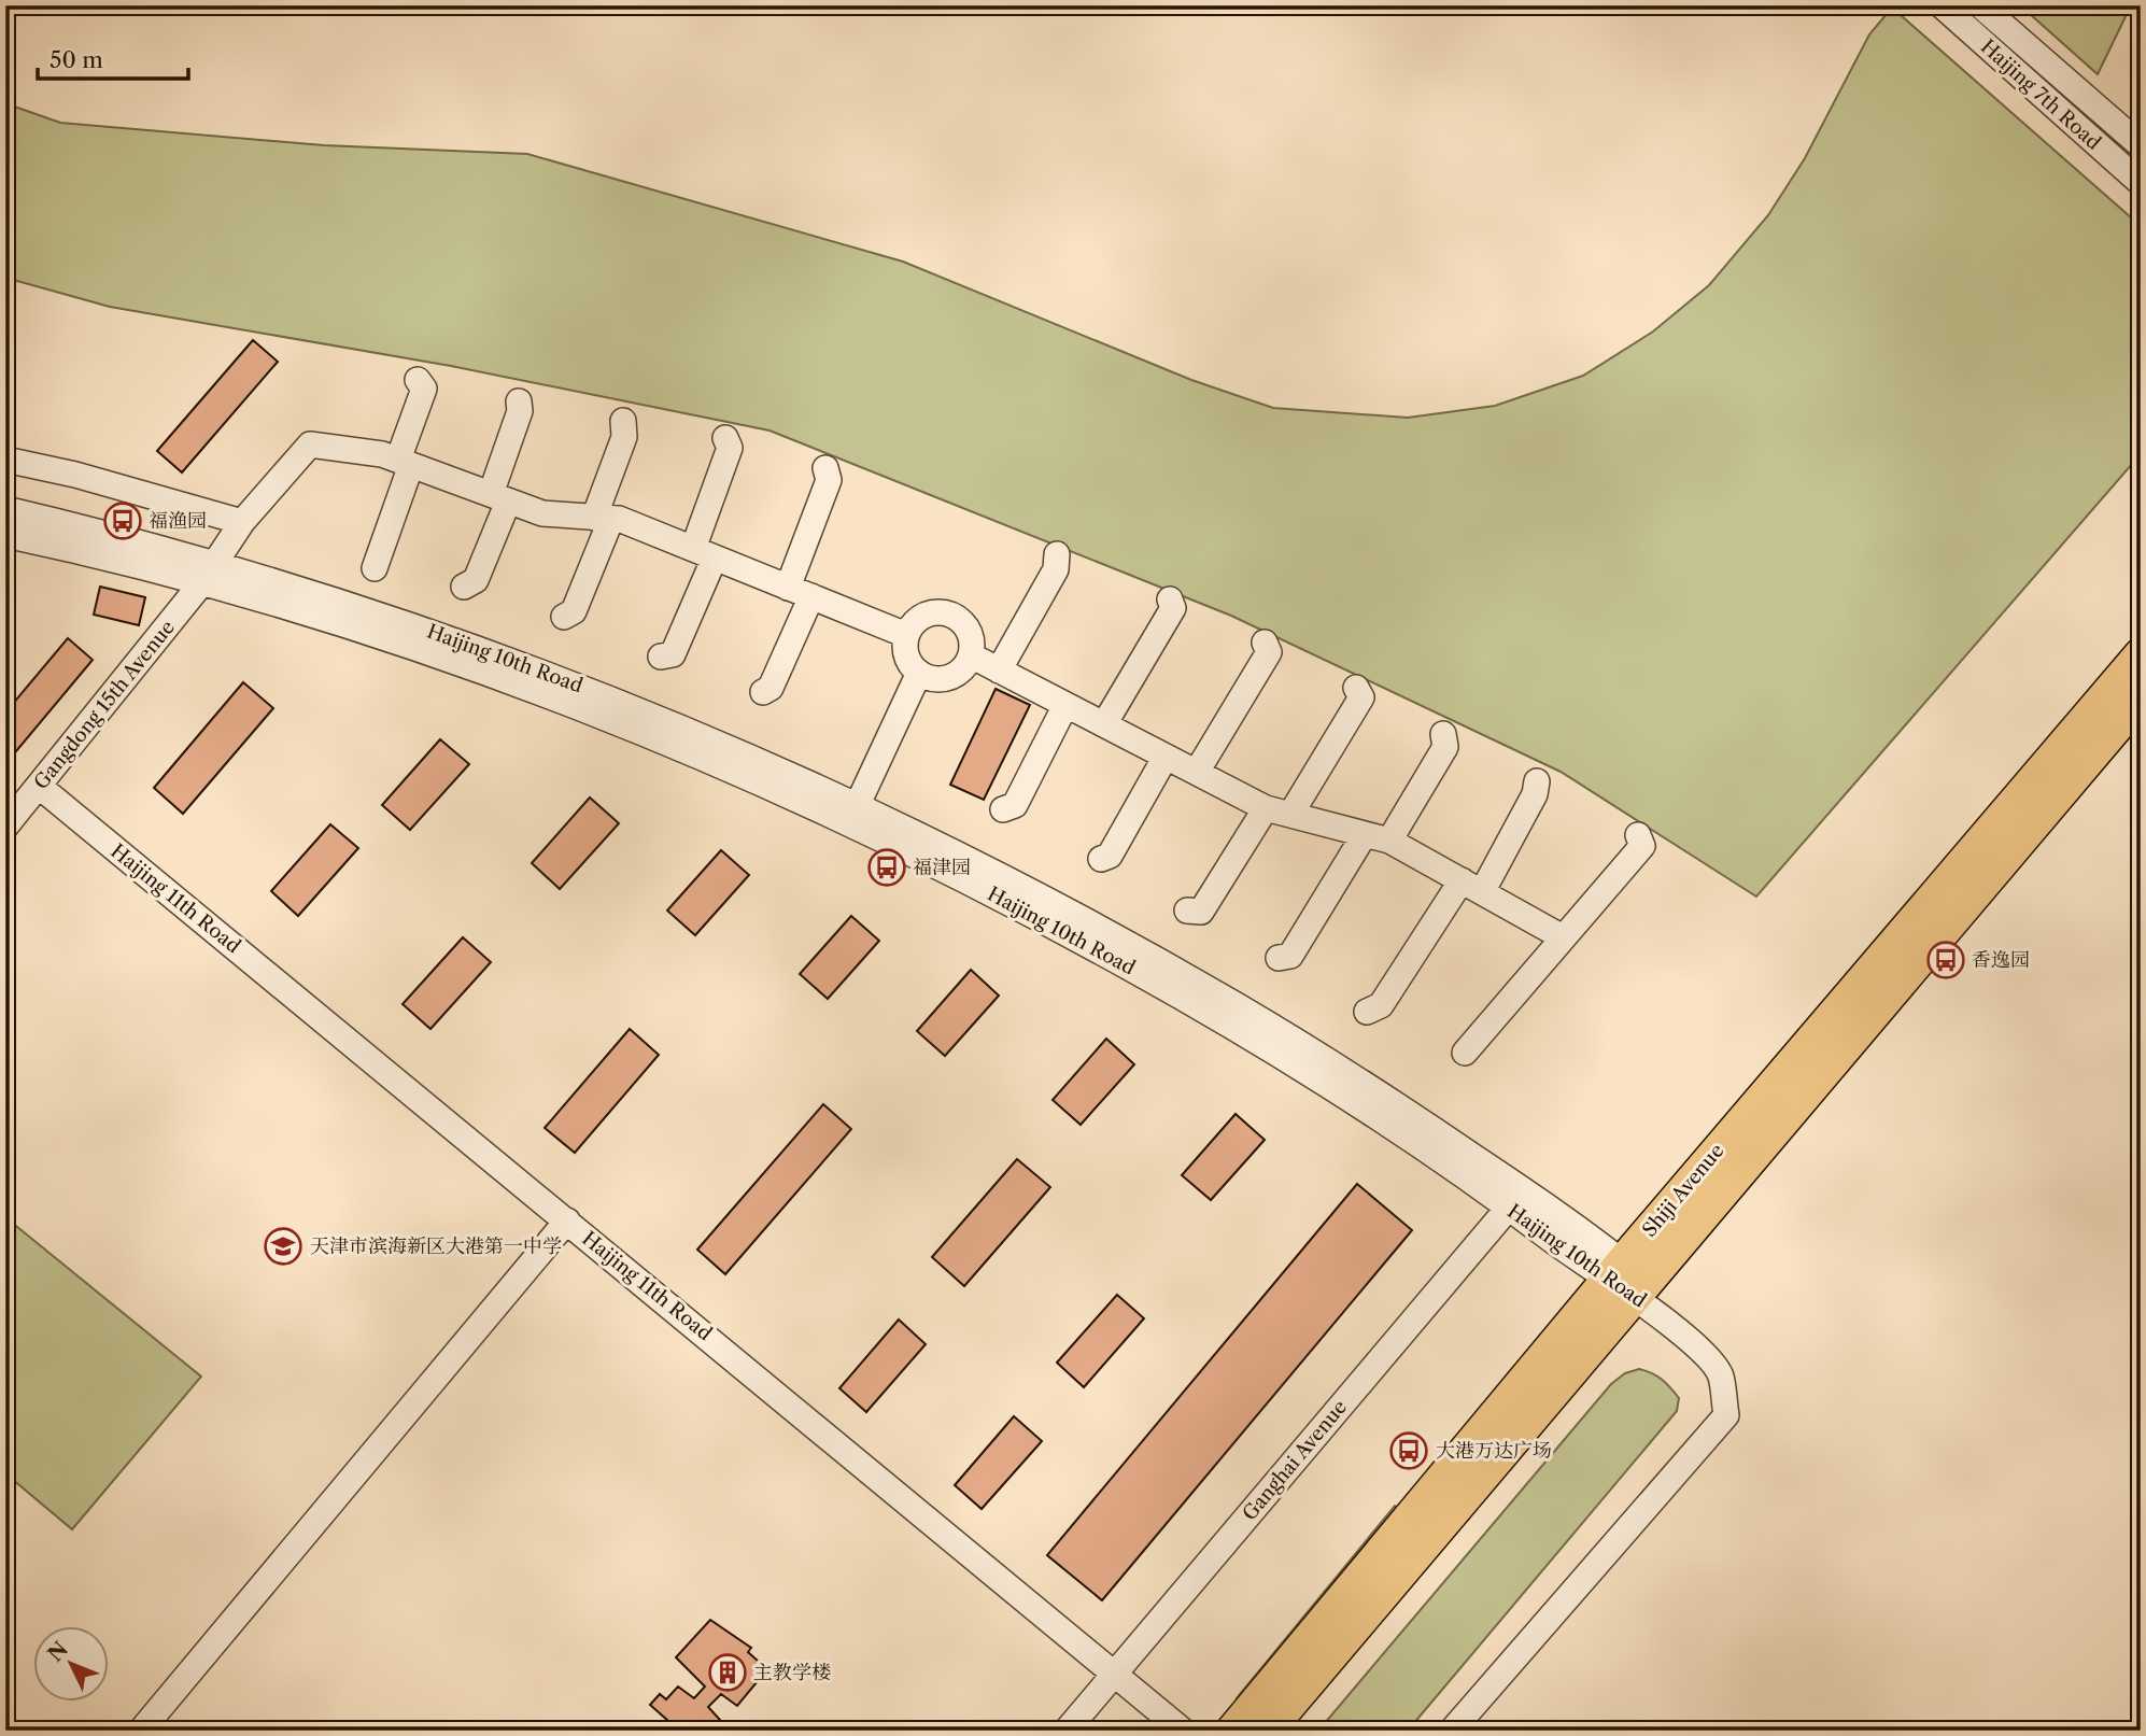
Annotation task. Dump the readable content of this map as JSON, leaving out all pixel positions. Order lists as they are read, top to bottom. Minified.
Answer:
{"streets":{"main road":["Shiji Avenue"],"street":["Haijing 7th Road","Haijing 10th Road","Gangdong 15th Avenue","Haijing 11th Road","Ganghai Avenue"]},"crossings":[["Haijing 10th Road","Gangdong 15th Avenue"],["Haijing 10th Road","Shiji Avenue"],["Haijing 10th Road","Ganghai Avenue"],["Gangdong 15th Avenue","Haijing 11th Road"],["Haijing 11th Road","Ganghai Avenue"]],"places":{"bus stop":["福渔园","福津园","香逸园","大港万达广场"],"school or university":["天津市滨海新区大港第一中学"],"building":["主教学楼"]},"scale_bar":"50 m","north":"top left"}
